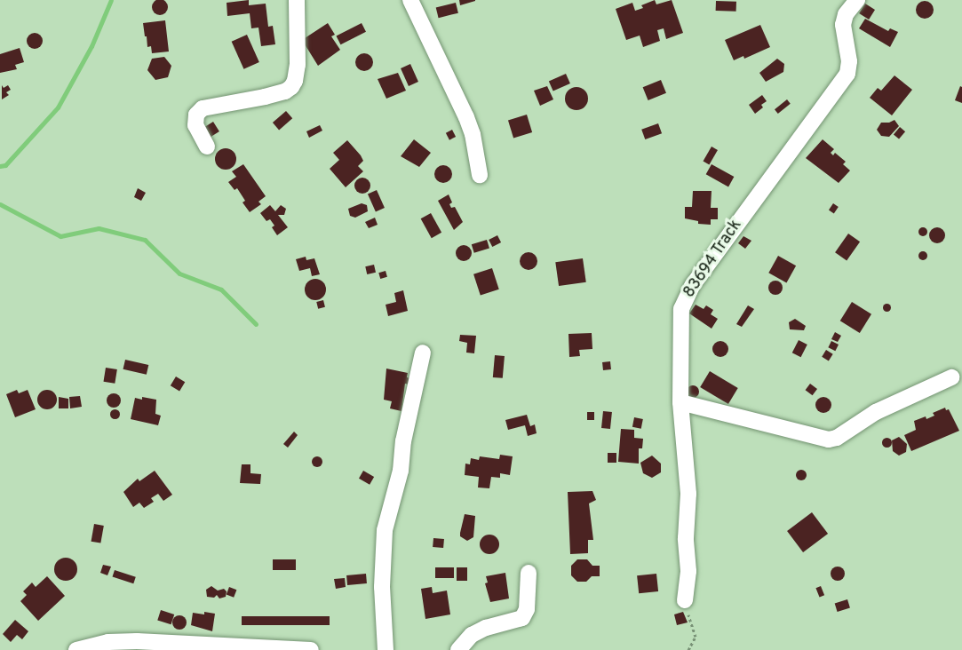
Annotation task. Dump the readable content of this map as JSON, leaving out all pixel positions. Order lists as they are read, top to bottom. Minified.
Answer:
{"streets":{"street":["83694 Track"]}}
